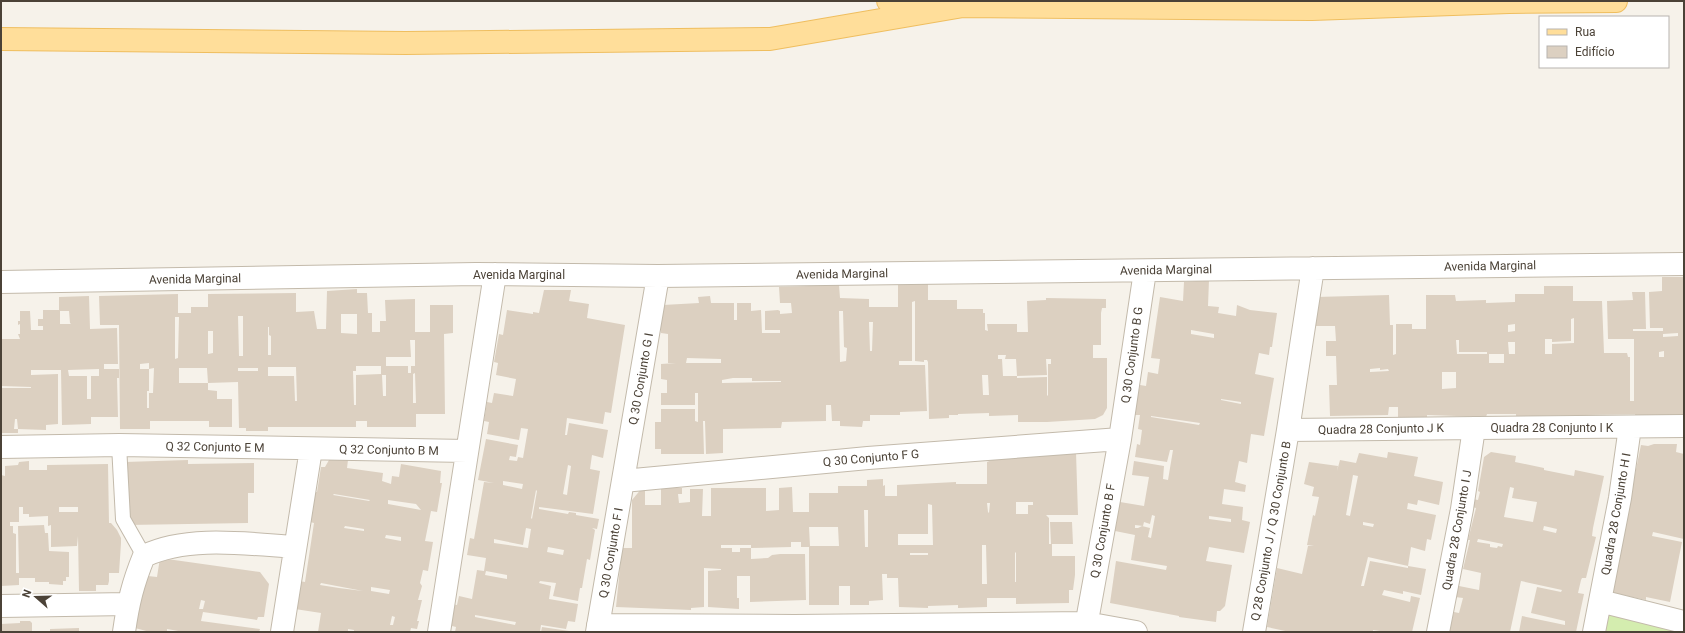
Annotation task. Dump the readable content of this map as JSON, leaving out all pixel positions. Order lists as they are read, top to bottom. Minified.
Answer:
{"streets":{"street":["Avenida Marginal","Q 30 Conjunto B G","Q 30 Conjunto G I","Quadra 28 Conjunto I K","Quadra 28 Conjunto J K","Q 32 Conjunto E M","Q 32 Conjunto B M","Q 30 Conjunto F G","Quadra 28 Conjunto H I","Quadra 28 Conjunto I J","Q 30 Conjunto B F","Q 28 Conjunto J / Q 30 Conjunto B","Q 30 Conjunto F I"]},"crossings":[["Avenida Marginal","Q 30 Conjunto B G"],["Avenida Marginal","Q 30 Conjunto G I"],["Avenida Marginal","Q 28 Conjunto J / Q 30 Conjunto B"],["Q 30 Conjunto B G","Q 30 Conjunto F G"],["Q 30 Conjunto B G","Q 30 Conjunto B F"],["Q 30 Conjunto G I","Q 30 Conjunto F G"],["Q 30 Conjunto G I","Q 30 Conjunto F I"],["Quadra 28 Conjunto I K","Quadra 28 Conjunto J K"],["Quadra 28 Conjunto I K","Quadra 28 Conjunto H I"],["Quadra 28 Conjunto I K","Quadra 28 Conjunto I J"],["Quadra 28 Conjunto J K","Quadra 28 Conjunto I J"],["Quadra 28 Conjunto J K","Q 28 Conjunto J / Q 30 Conjunto B"],["Q 32 Conjunto E M","Q 32 Conjunto B M"],["Q 30 Conjunto F G","Q 30 Conjunto B F"],["Q 30 Conjunto F G","Q 30 Conjunto F I"]],"legend":["Rua","Edifício"],"north":"left"}
